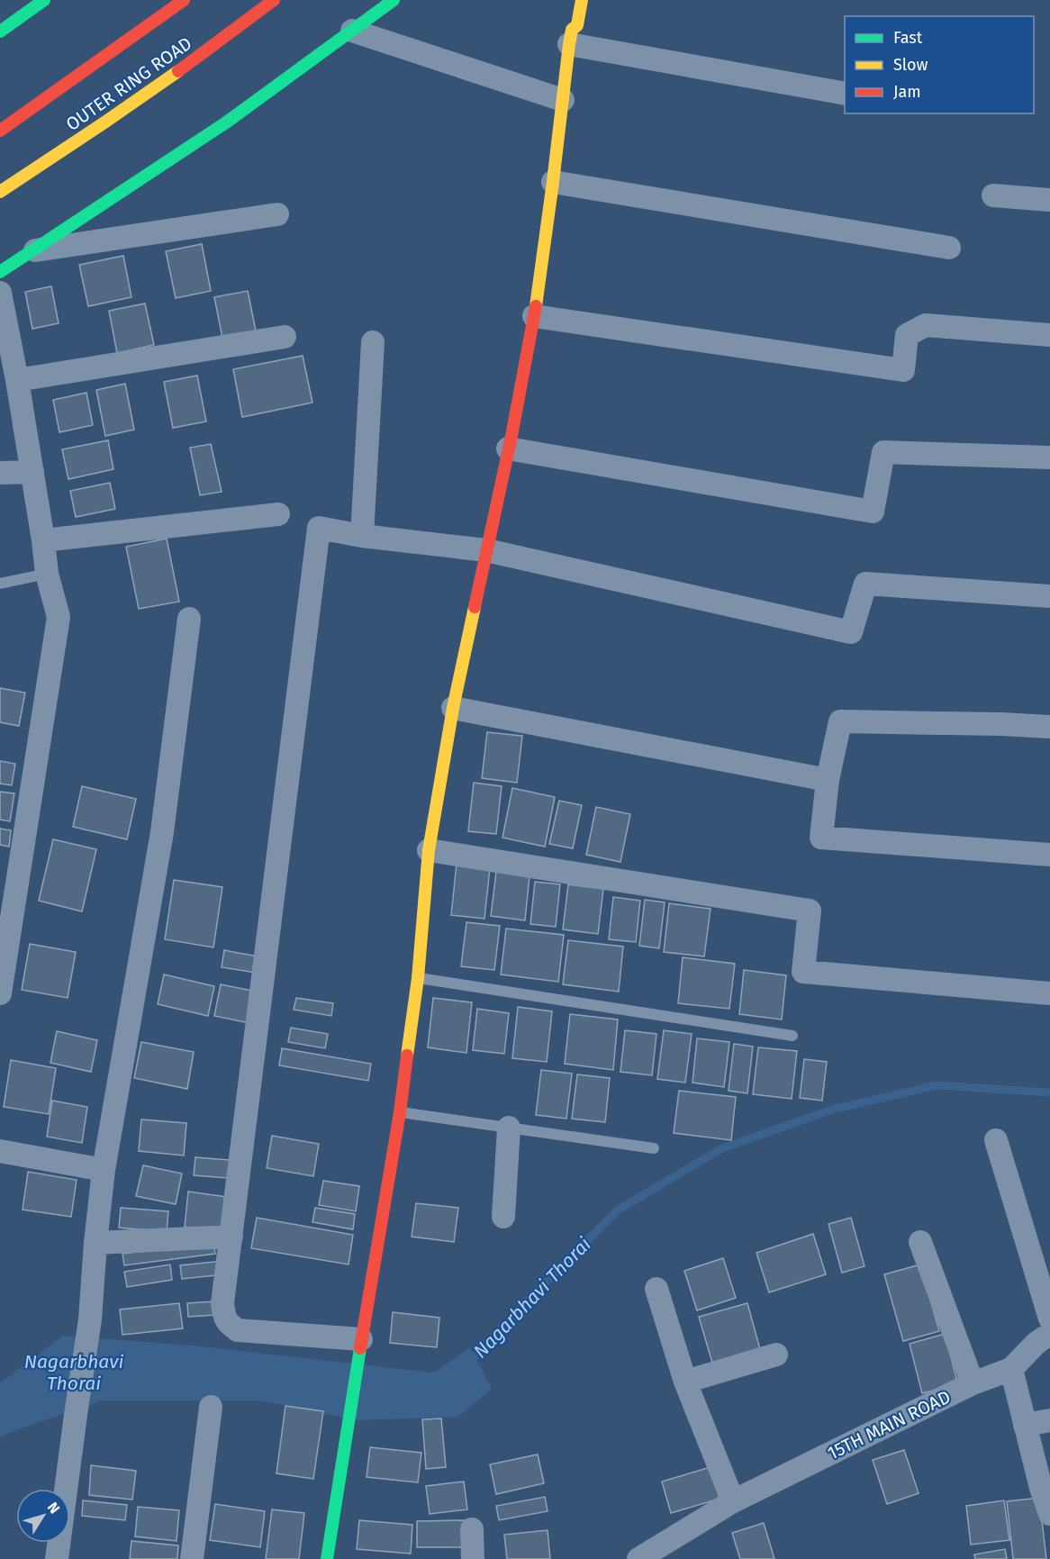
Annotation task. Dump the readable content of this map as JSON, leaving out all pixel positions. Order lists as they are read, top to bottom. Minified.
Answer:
{"streets":{"main road":["OUTER RING ROAD"],"street":["15TH MAIN ROAD"]},"water":["Nagarbhavi Thorai"],"legend":["Fast","Slow","Jam"],"north":"top right"}
